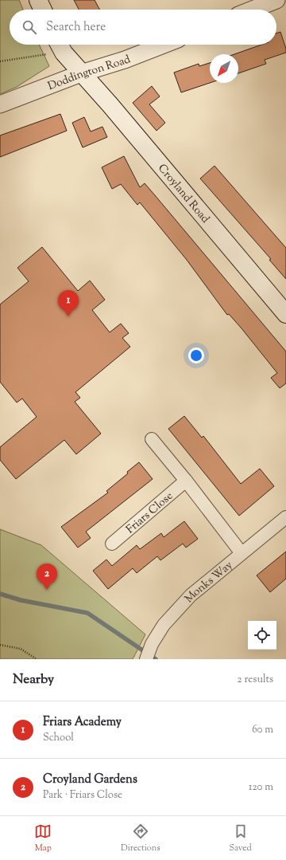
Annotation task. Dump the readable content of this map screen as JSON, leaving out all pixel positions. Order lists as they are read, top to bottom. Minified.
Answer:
{"streets":{"main road":["Croyland Road"],"street":["Doddington Road","Friars Close","Monks Way"]},"crossings":[["Doddington Road","Croyland Road"]],"north":"bottom left","page":{"search":"Search here","pins":["1","2"],"heading":["Nearby","2 results"],"list":[{"mark":"1","name":"Friars Academy","note":"School","value":"60 m"},{"mark":"2","name":"Croyland Gardens","note":"Park · Friars Close","value":"120 m"}],"nav":["Map","Directions","Saved"]}}
